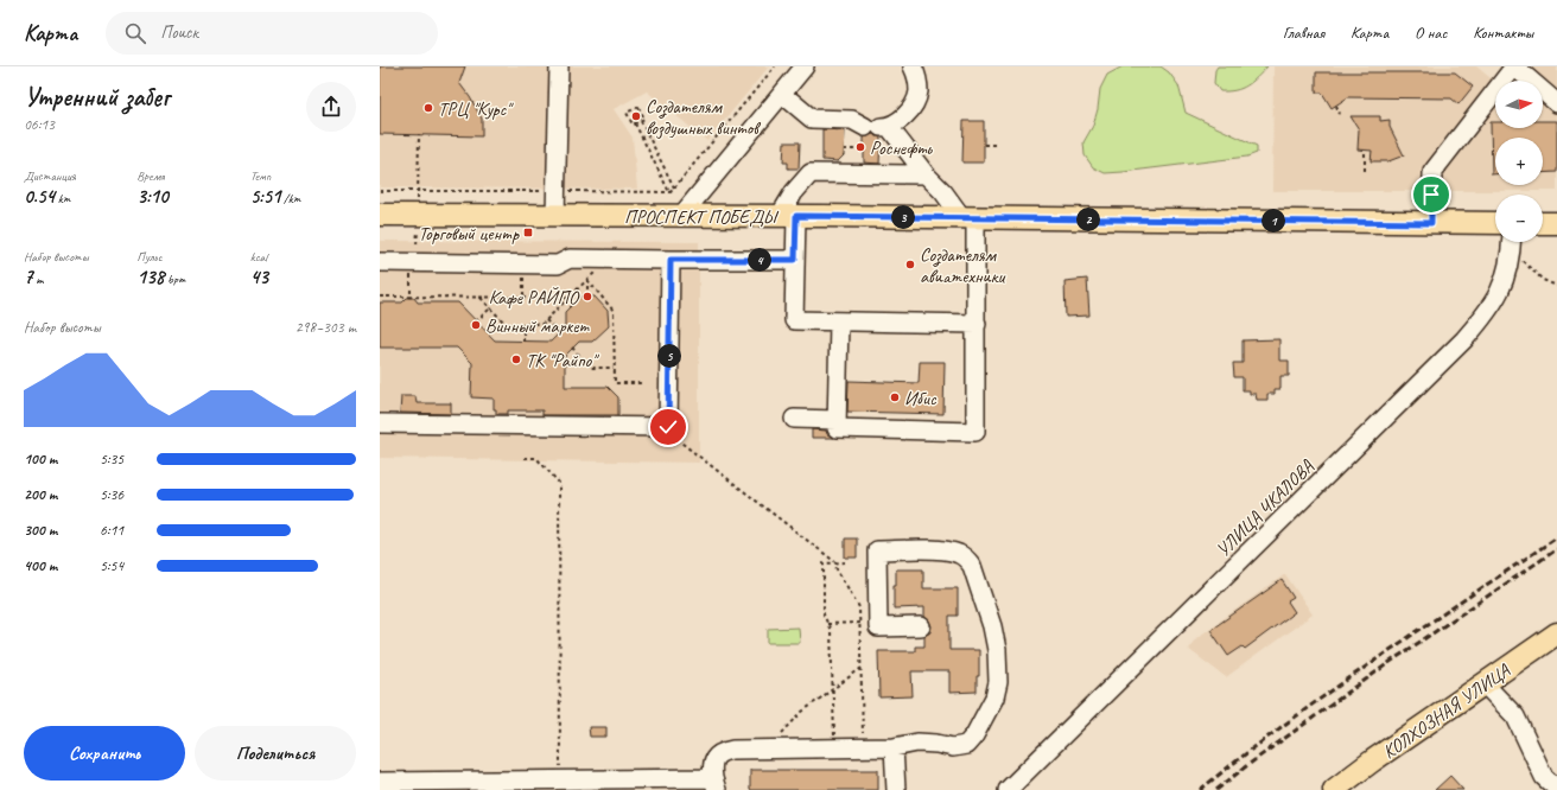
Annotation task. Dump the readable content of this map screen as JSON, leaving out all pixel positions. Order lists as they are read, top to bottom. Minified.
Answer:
{"streets":{"main road":["ПРОСПЕКТ ПОБЕДЫ","КОЛХОЗНАЯ УЛИЦА"],"street":["УЛИЦА ЧКАЛОВА"]},"places":{"other":["ТРЦ \"Курс\"","Создателям воздушных винтов","Роснефть","Создателям авиатехники","Кафе РАЙПО","Винный маркет","ТК \"Райпо\"","Ибис"],"transit":["Торговый центр"]},"north":"right","page":{"header":"Карта","search":"Поиск","nav":["Главная","Карта","О нас","Контакты"],"heading":["Утренний забег","06:13"],"map_buttons":["+","−"],"stats":[["Дистанция","0.54 km"],["Время","3:10"],["Темп","5:51 /km"],["Набор высоты","7 m"],["Пульс","138 bpm"],["kcal","43"]],"pins":["3","2","1","4","5"],"chart":["Набор высоты","298–303 m"],"list":[{"name":"100 m","note":"5:35"},{"name":"200 m","note":"5:36"},{"name":"300 m","note":"6:11"},{"name":"400 m","note":"5:54"}],"buttons":["Сохранить","Поделиться"]}}
